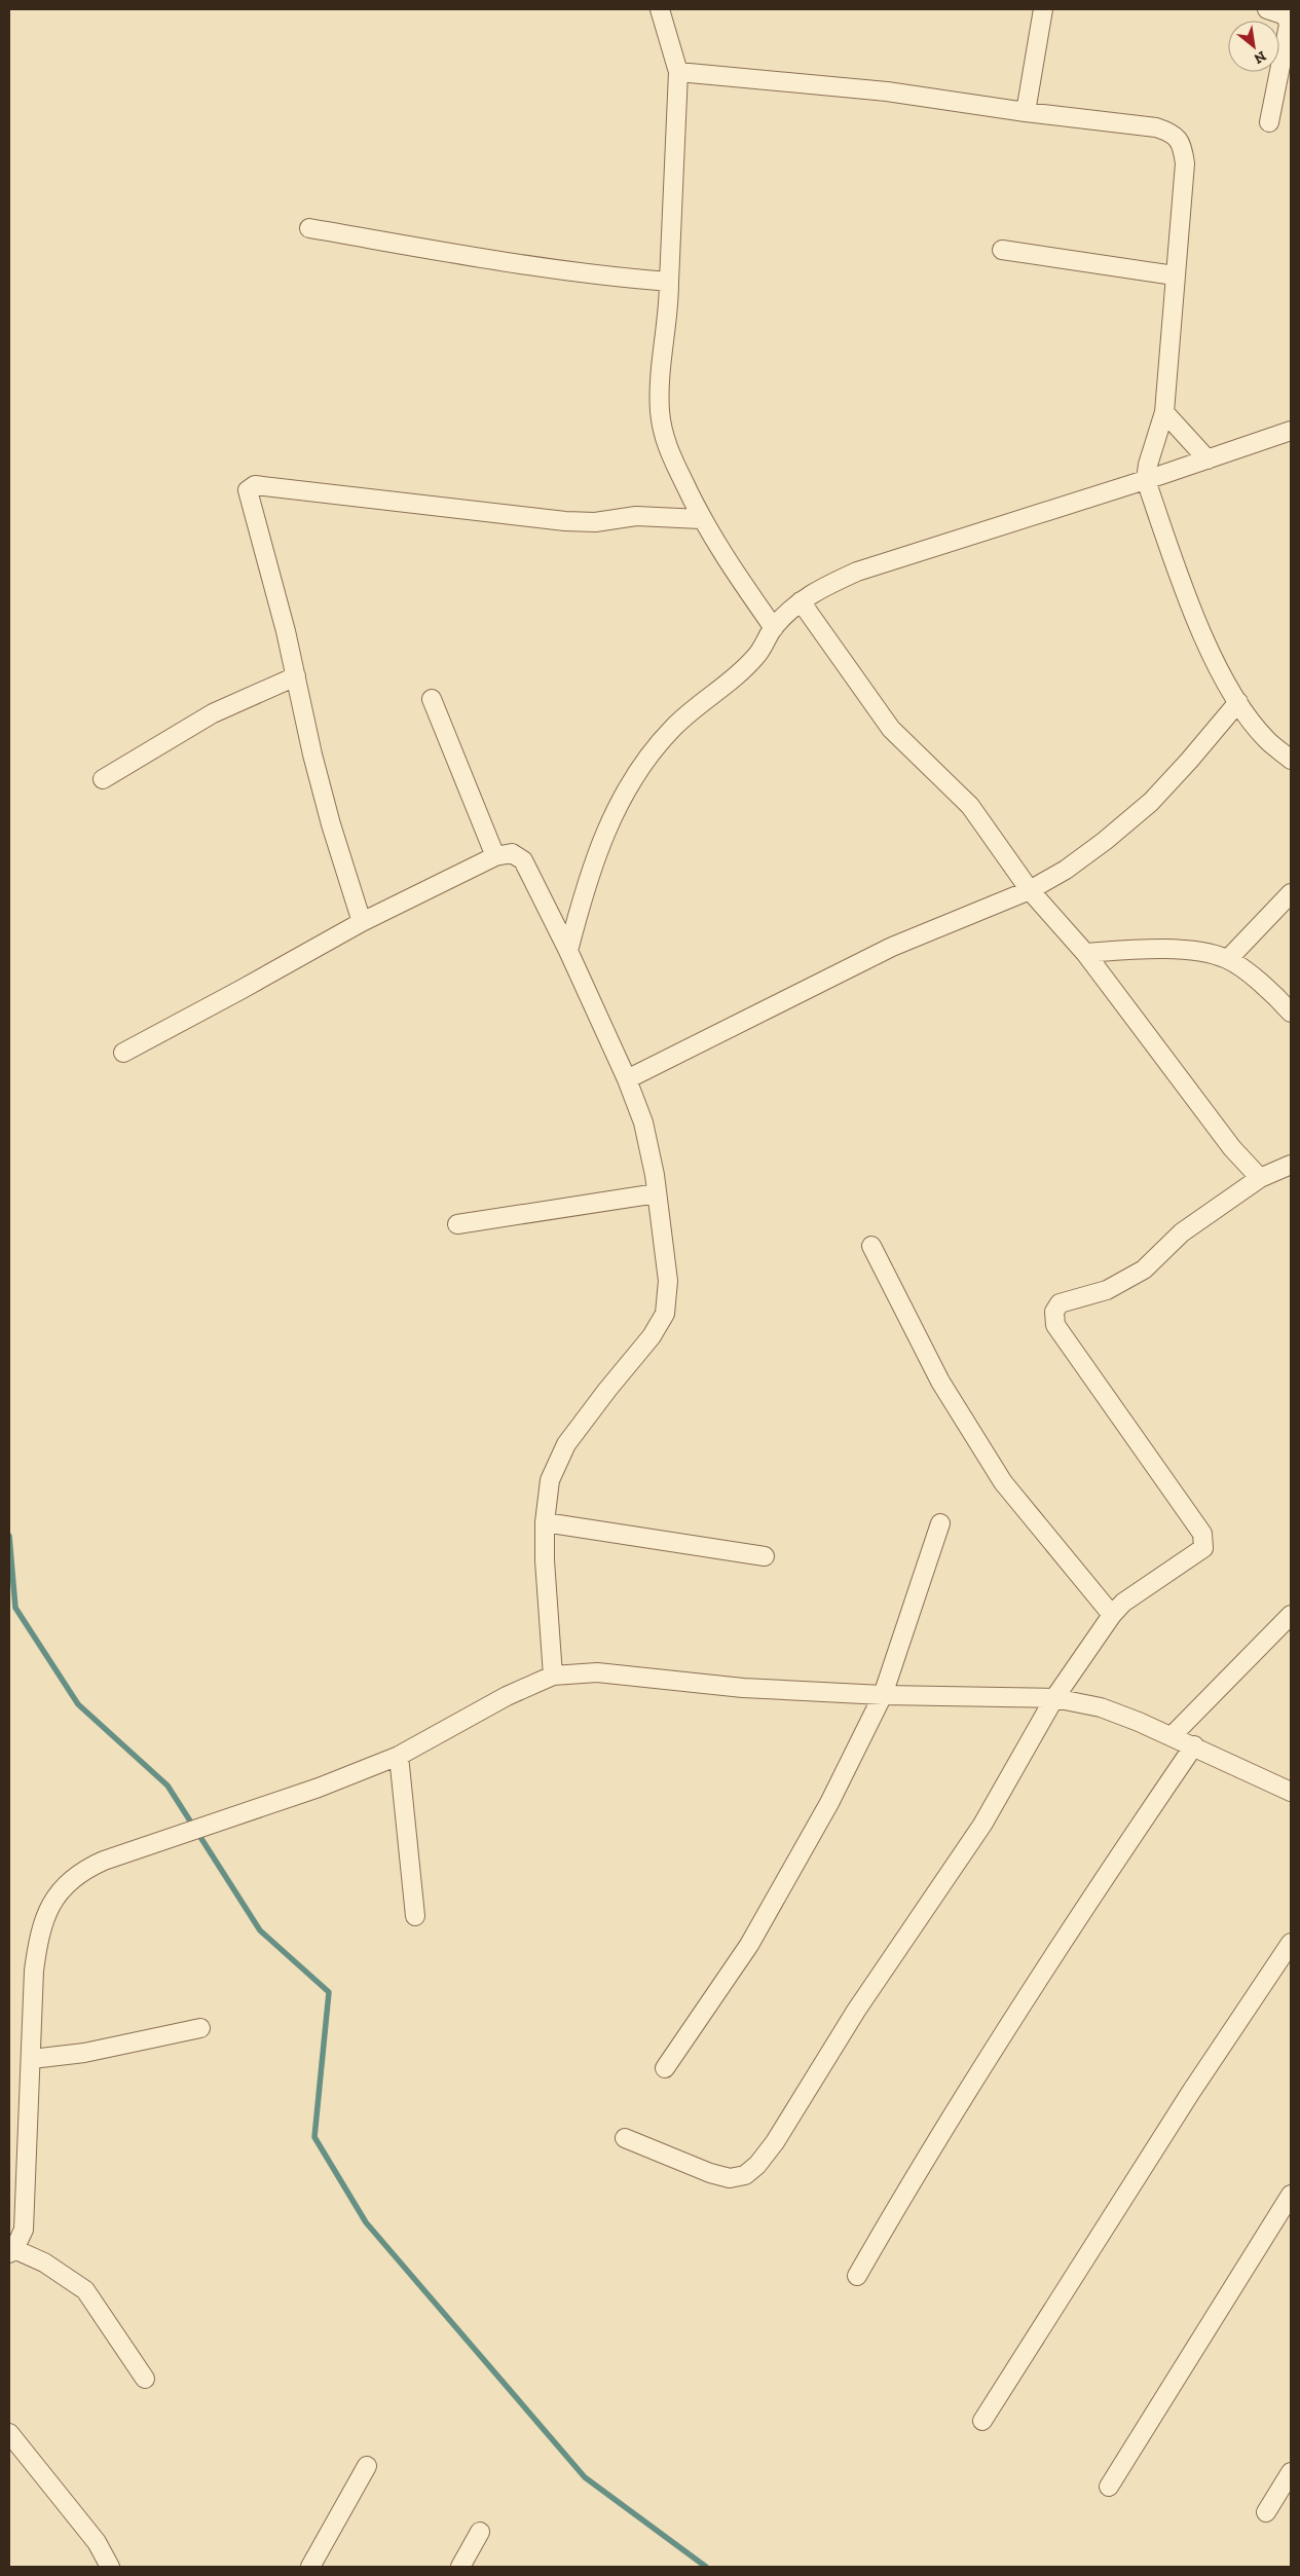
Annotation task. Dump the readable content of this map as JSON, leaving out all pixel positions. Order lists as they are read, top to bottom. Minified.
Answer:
{"north":"bottom right"}
